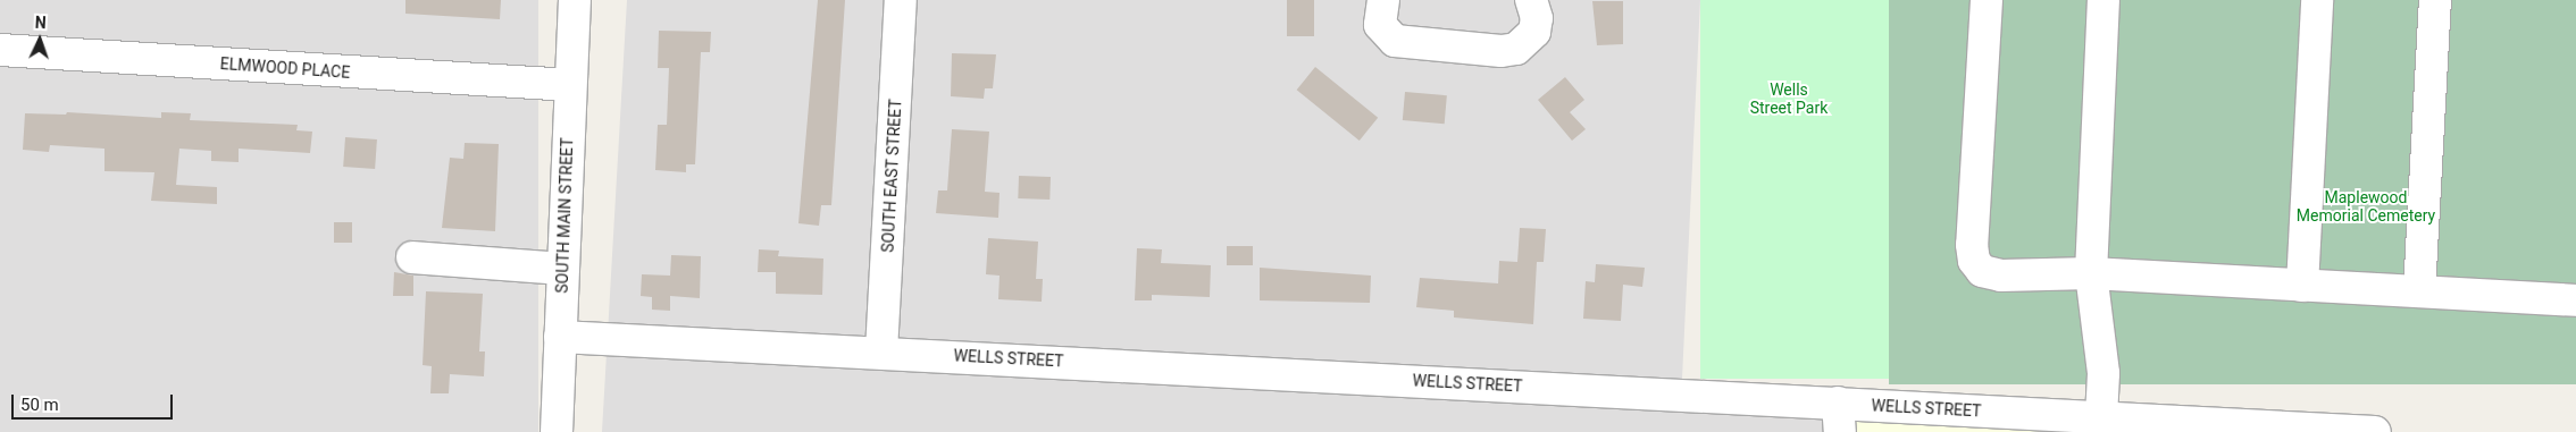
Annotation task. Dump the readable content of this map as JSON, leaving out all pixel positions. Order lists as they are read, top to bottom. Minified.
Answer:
{"streets":{"street":["ELMWOOD PLACE","SOUTH EAST STREET","SOUTH MAIN STREET","WELLS STREET"]},"crossings":[["ELMWOOD PLACE","SOUTH MAIN STREET"],["SOUTH EAST STREET","WELLS STREET"],["SOUTH MAIN STREET","WELLS STREET"]],"parks":["Wells Street Park","Maplewood Memorial Cemetery"],"scale_bar":"50 m","north":"top"}
